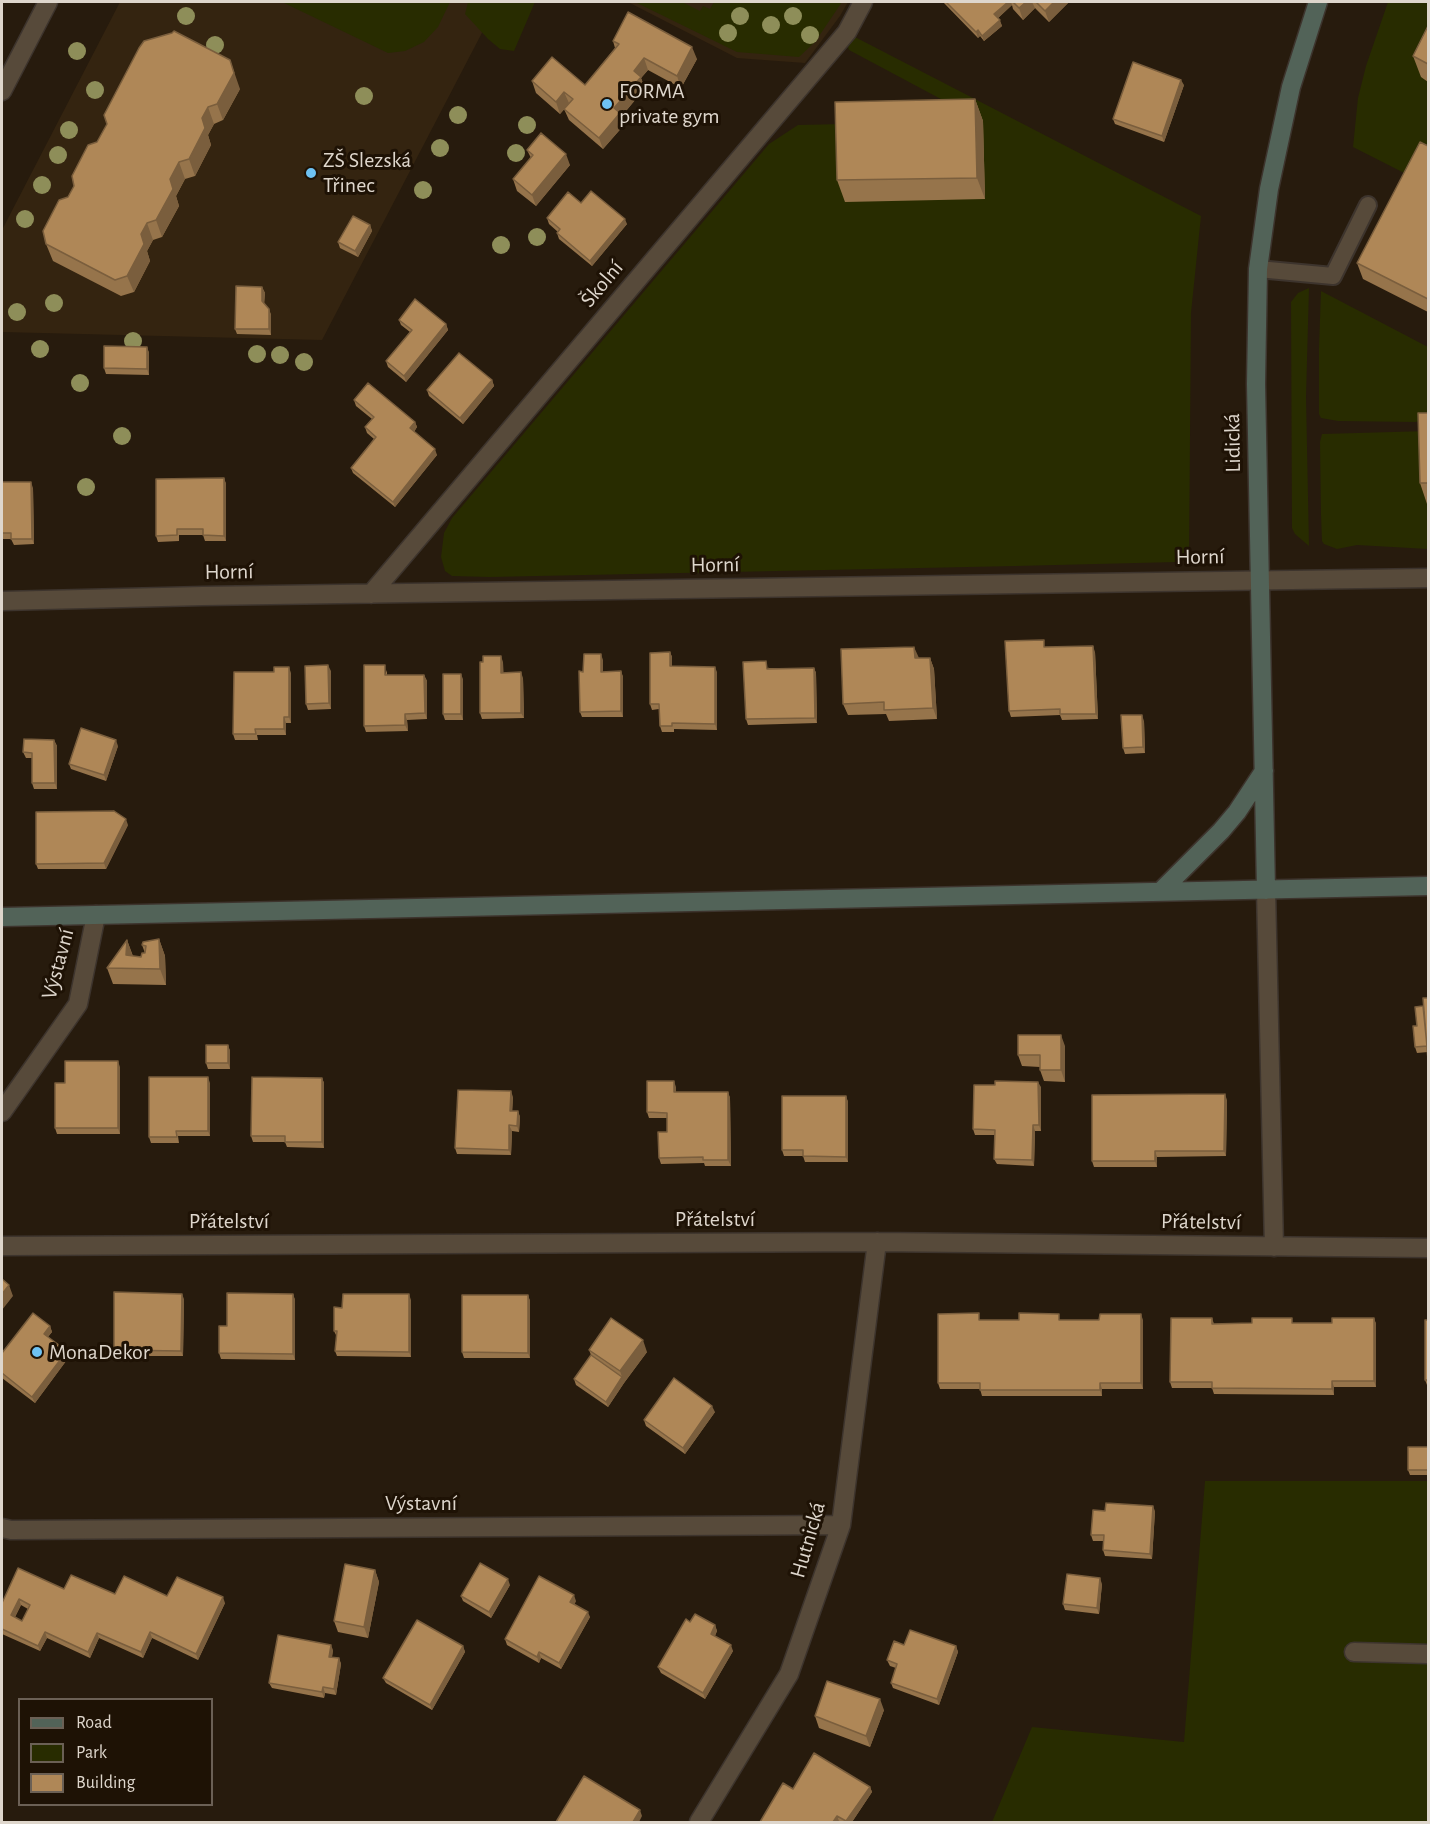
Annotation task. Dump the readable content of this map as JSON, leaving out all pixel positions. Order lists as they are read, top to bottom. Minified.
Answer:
{"streets":{"main road":["Lidická"],"street":["Školní","Horní","Výstavní","Přátelství","Hutnická"]},"crossings":[["Školní","Horní"],["Lidická","Horní"],["Výstavní","Hutnická"],["Přátelství","Hutnická"]],"places":["FORMA private gym","ZŠ Slezská Třinec","MonaDekor"],"legend":["Road","Park","Building"]}
